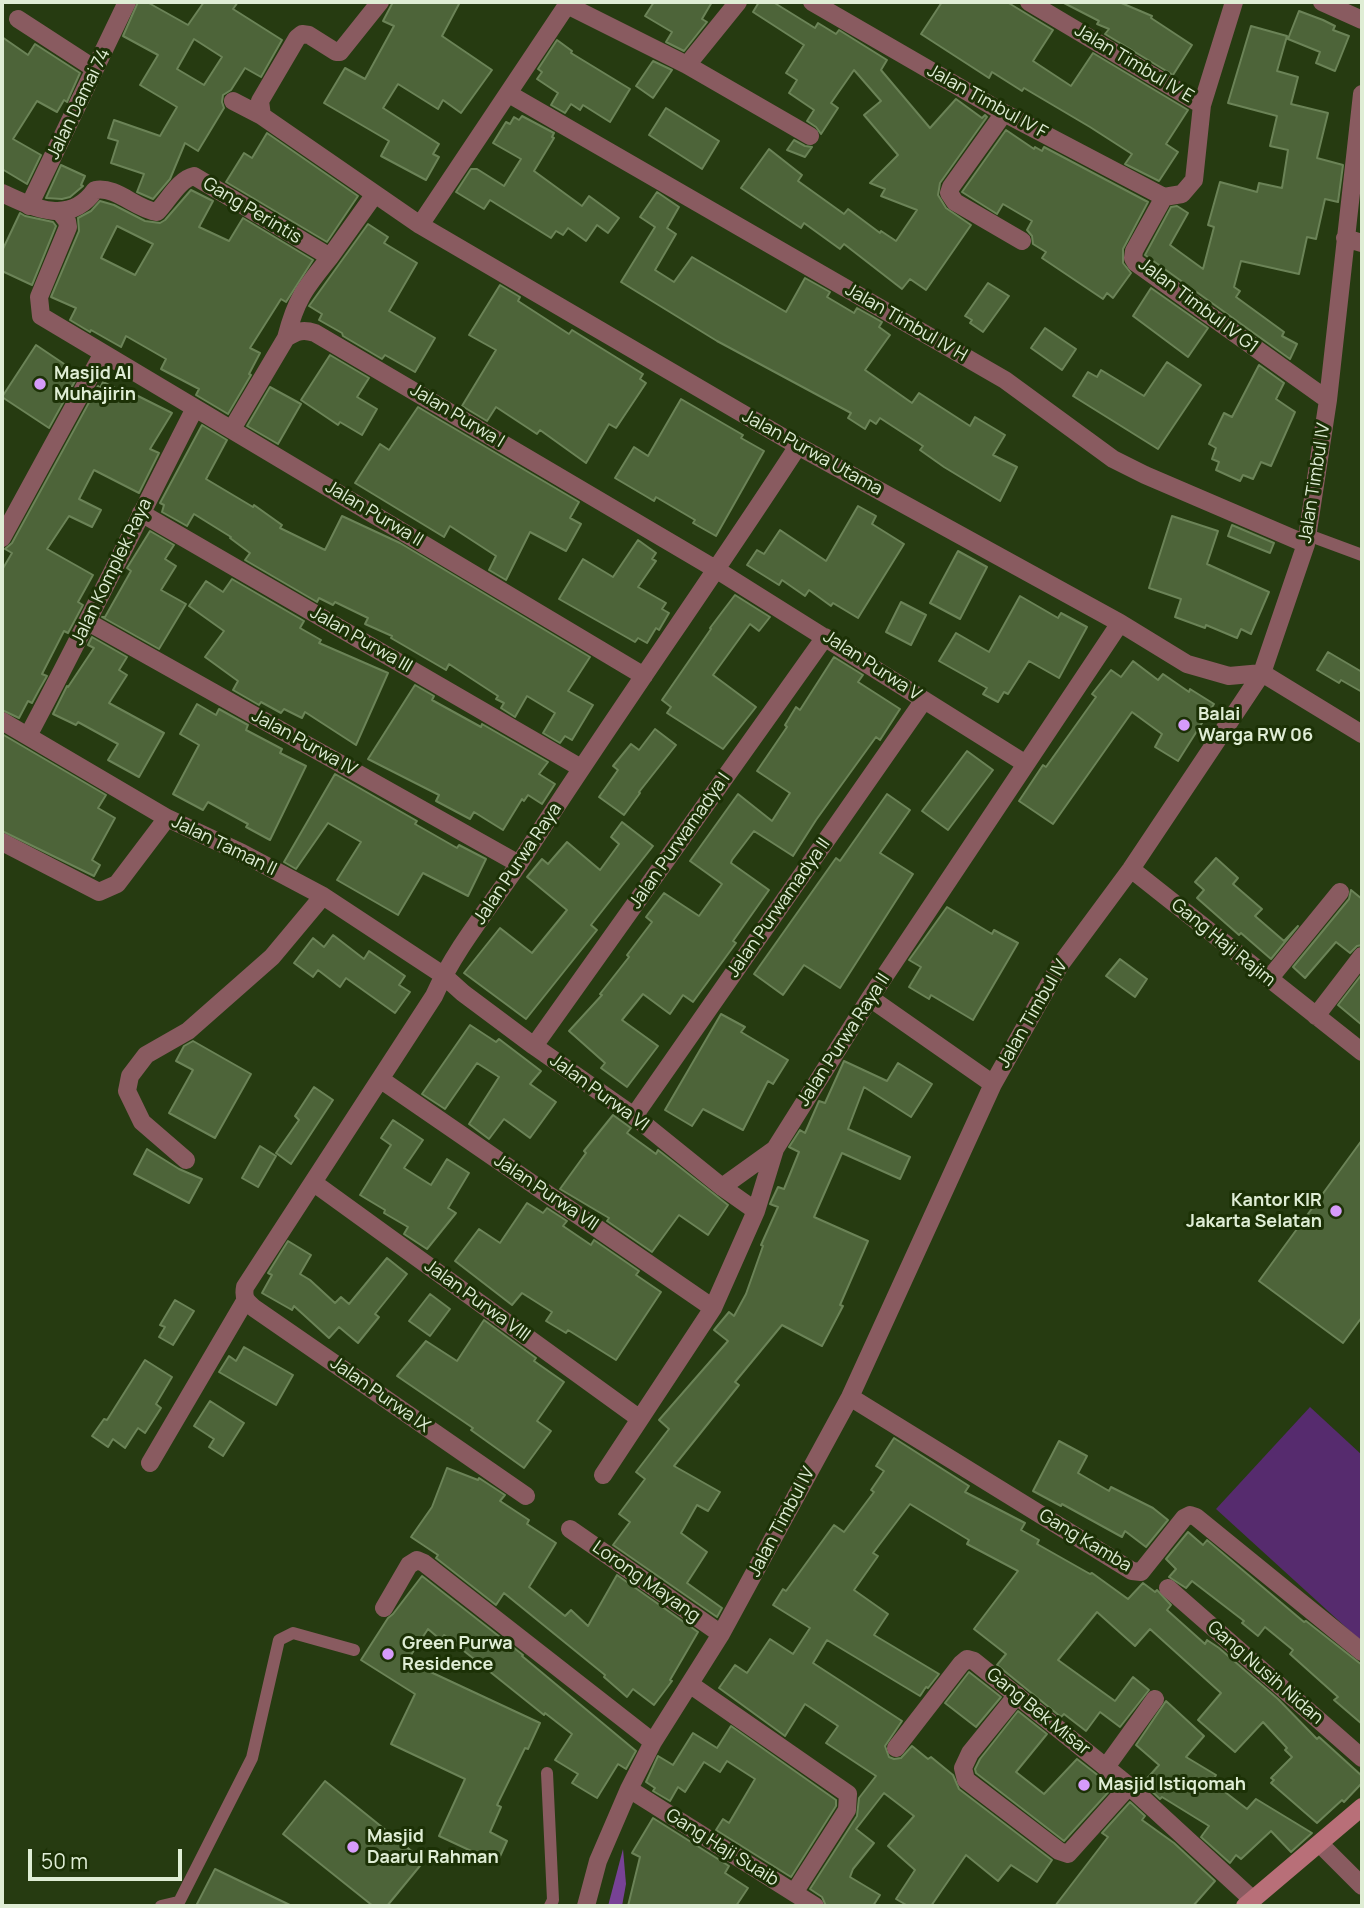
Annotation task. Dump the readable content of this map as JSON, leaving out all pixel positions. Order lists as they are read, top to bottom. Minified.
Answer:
{"streets":{"street":["Jalan Timbul IV E","Jalan Timbul IV F","Jalan Damai 74","Gang Perintis","Jalan Timbul IV G1","Jalan Timbul IV H","Jalan Purwa I","Jalan Purwa Utama","Jalan Timbul IV","Jalan Purwa II","Jalan Komplek Raya","Jalan Purwa III","Jalan Purwa V","Jalan Purwa IV","Jalan Purwamadya I","Jalan Taman II","Jalan Purwa Raya","Jalan Purwamadya II","Gang Haji Rajim","Jalan Purwa Raya II","Jalan Purwa VI","Jalan Purwa VII","Jalan Purwa VIII","Jalan Purwa IX","Gang Kamba","Lorong Mayang","Gang Nusih Nidan","Gang Bek Misar","Gang Haji Suaib"]},"crossings":[["Jalan Timbul IV F","Jalan Timbul IV G1"],["Gang Perintis","Jalan Purwa II"],["Jalan Timbul IV G1","Jalan Timbul IV"],["Jalan Timbul IV H","Jalan Timbul IV"],["Jalan Purwa I","Jalan Purwa V"],["Jalan Purwa I","Jalan Purwa Raya"],["Jalan Purwa Utama","Jalan Timbul IV"],["Jalan Purwa Utama","Jalan Purwa Raya"],["Jalan Purwa Utama","Jalan Purwa Raya II"],["Jalan Timbul IV","Gang Haji Rajim"],["Jalan Timbul IV","Gang Kamba"],["Jalan Timbul IV","Lorong Mayang"],["Jalan Timbul IV","Gang Haji Suaib"],["Jalan Purwa II","Jalan Komplek Raya"],["Jalan Purwa II","Jalan Purwa Raya"],["Jalan Komplek Raya","Jalan Purwa III"],["Jalan Komplek Raya","Jalan Purwa IV"],["Jalan Komplek Raya","Jalan Taman II"],["Jalan Purwa III","Jalan Purwa Raya"],["Jalan Purwa V","Jalan Purwamadya I"],["Jalan Purwa V","Jalan Purwa Raya"],["Jalan Purwa V","Jalan Purwamadya II"],["Jalan Purwa V","Jalan Purwa Raya II"],["Jalan Purwa IV","Jalan Purwa Raya"],["Jalan Purwamadya I","Jalan Purwa VI"],["Jalan Taman II","Jalan Purwa Raya"],["Jalan Taman II","Jalan Purwa VI"],["Jalan Purwa Raya","Jalan Purwa VI"],["Jalan Purwa Raya","Jalan Purwa VII"],["Jalan Purwa Raya","Jalan Purwa VIII"],["Jalan Purwa Raya","Jalan Purwa IX"],["Jalan Purwamadya II","Jalan Purwa VI"],["Jalan Purwa Raya II","Jalan Purwa VI"],["Jalan Purwa Raya II","Jalan Purwa VII"],["Jalan Purwa Raya II","Jalan Purwa VIII"]],"places":["Masjid Al Muhajirin","Balai Warga RW 06","Kantor KIR Jakarta Selatan","Green Purwa Residence","Masjid Istiqomah","Masjid Daarul Rahman"],"scale_bar":"50 m"}
